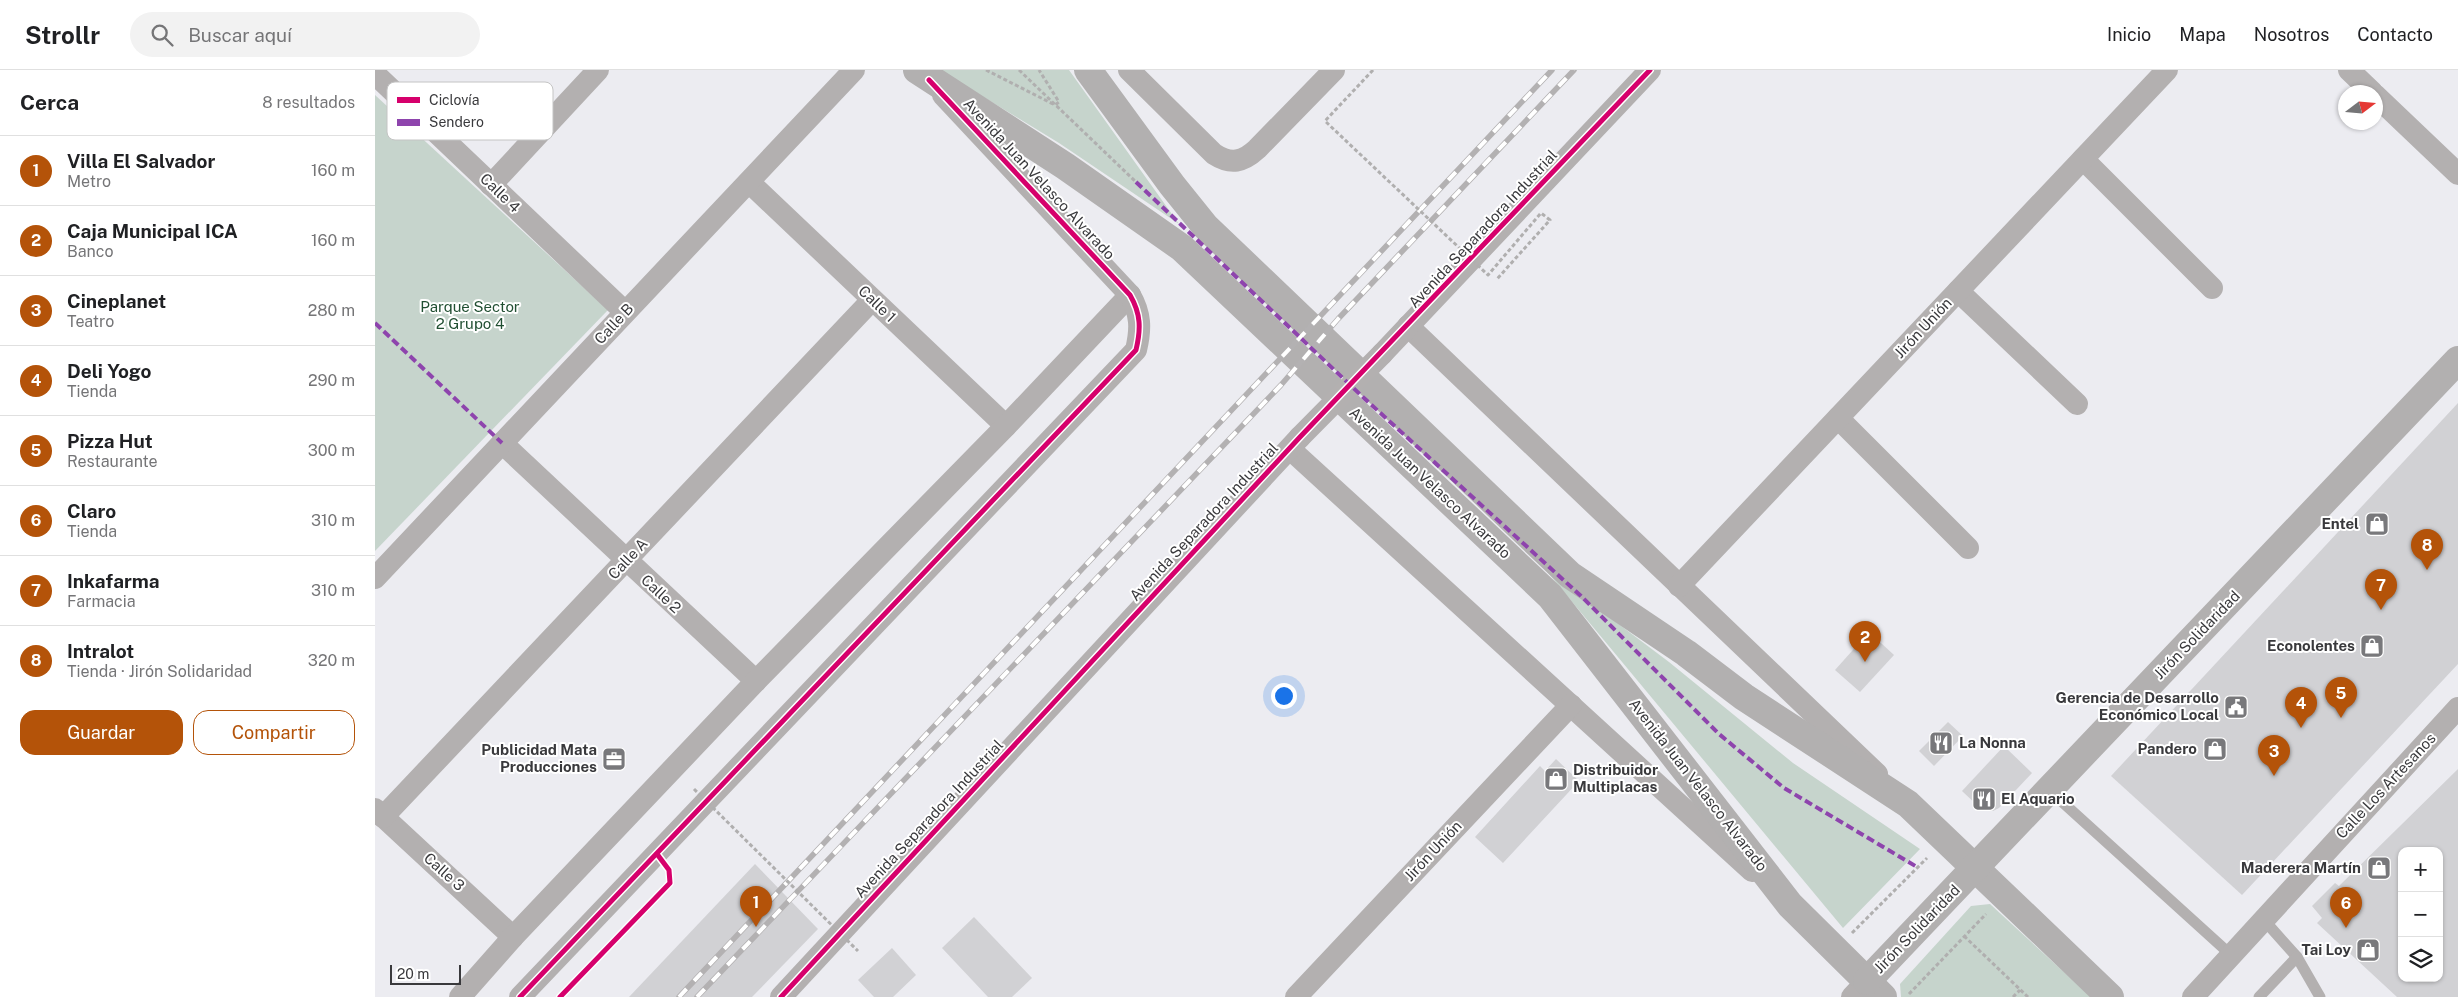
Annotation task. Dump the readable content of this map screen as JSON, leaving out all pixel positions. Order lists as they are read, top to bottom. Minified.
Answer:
{"streets":{"main road":["Avenida Juan Velasco Alvarado","Jirón Solidaridad"],"street":["Calle 4","Avenida Separadora Industrial","Calle 1","Calle B","Jirón Unión","Calle A","Calle 2","Calle Los Artesanos","Calle 3"]},"crossings":[["Avenida Juan Velasco Alvarado","Avenida Separadora Industrial"],["Avenida Juan Velasco Alvarado","Jirón Unión"],["Avenida Juan Velasco Alvarado","Jirón Solidaridad"],["Calle 4","Calle B"],["Calle 1","Calle B"],["Calle 1","Calle A"],["Calle B","Calle 2"],["Calle A","Calle 2"],["Calle A","Calle 3"]],"parks":["Parque Sector 2 Grupo 4"],"places":{"shop":["Entel","Econolentes","Pandero","Distribuidor Multiplacas","Maderera Martín","Tai Loy"],"public building":["Gerencia de Desarrollo Económico Local"],"restaurant":["La Nonna","El Aquario"],"office":["Publicidad Mata Producciones"]},"legend":["Ciclovía","Sendero"],"scale_bar":"20 m","north":"right","page":{"header":"Strollr","search":"Buscar aquí","nav":["Inicio","Mapa","Nosotros","Contacto"],"heading":["Cerca","8 resultados"],"list":[{"mark":"1","name":"Villa El Salvador","note":"Metro","value":"160 m"},{"mark":"2","name":"Caja Municipal ICA","note":"Banco","value":"160 m"},{"mark":"3","name":"Cineplanet","note":"Teatro","value":"280 m"},{"mark":"4","name":"Deli Yogo","note":"Tienda","value":"290 m"},{"mark":"5","name":"Pizza Hut","note":"Restaurante","value":"300 m"},{"mark":"6","name":"Claro","note":"Tienda","value":"310 m"},{"mark":"7","name":"Inkafarma","note":"Farmacia","value":"310 m"},{"mark":"8","name":"Intralot","note":"Tienda · Jirón Solidaridad","value":"320 m"}],"pins":["8","7","2","5","4","3","1","6"],"buttons":["Guardar","Compartir"],"map_buttons":["+","−"],"scale":"20 m"}}
